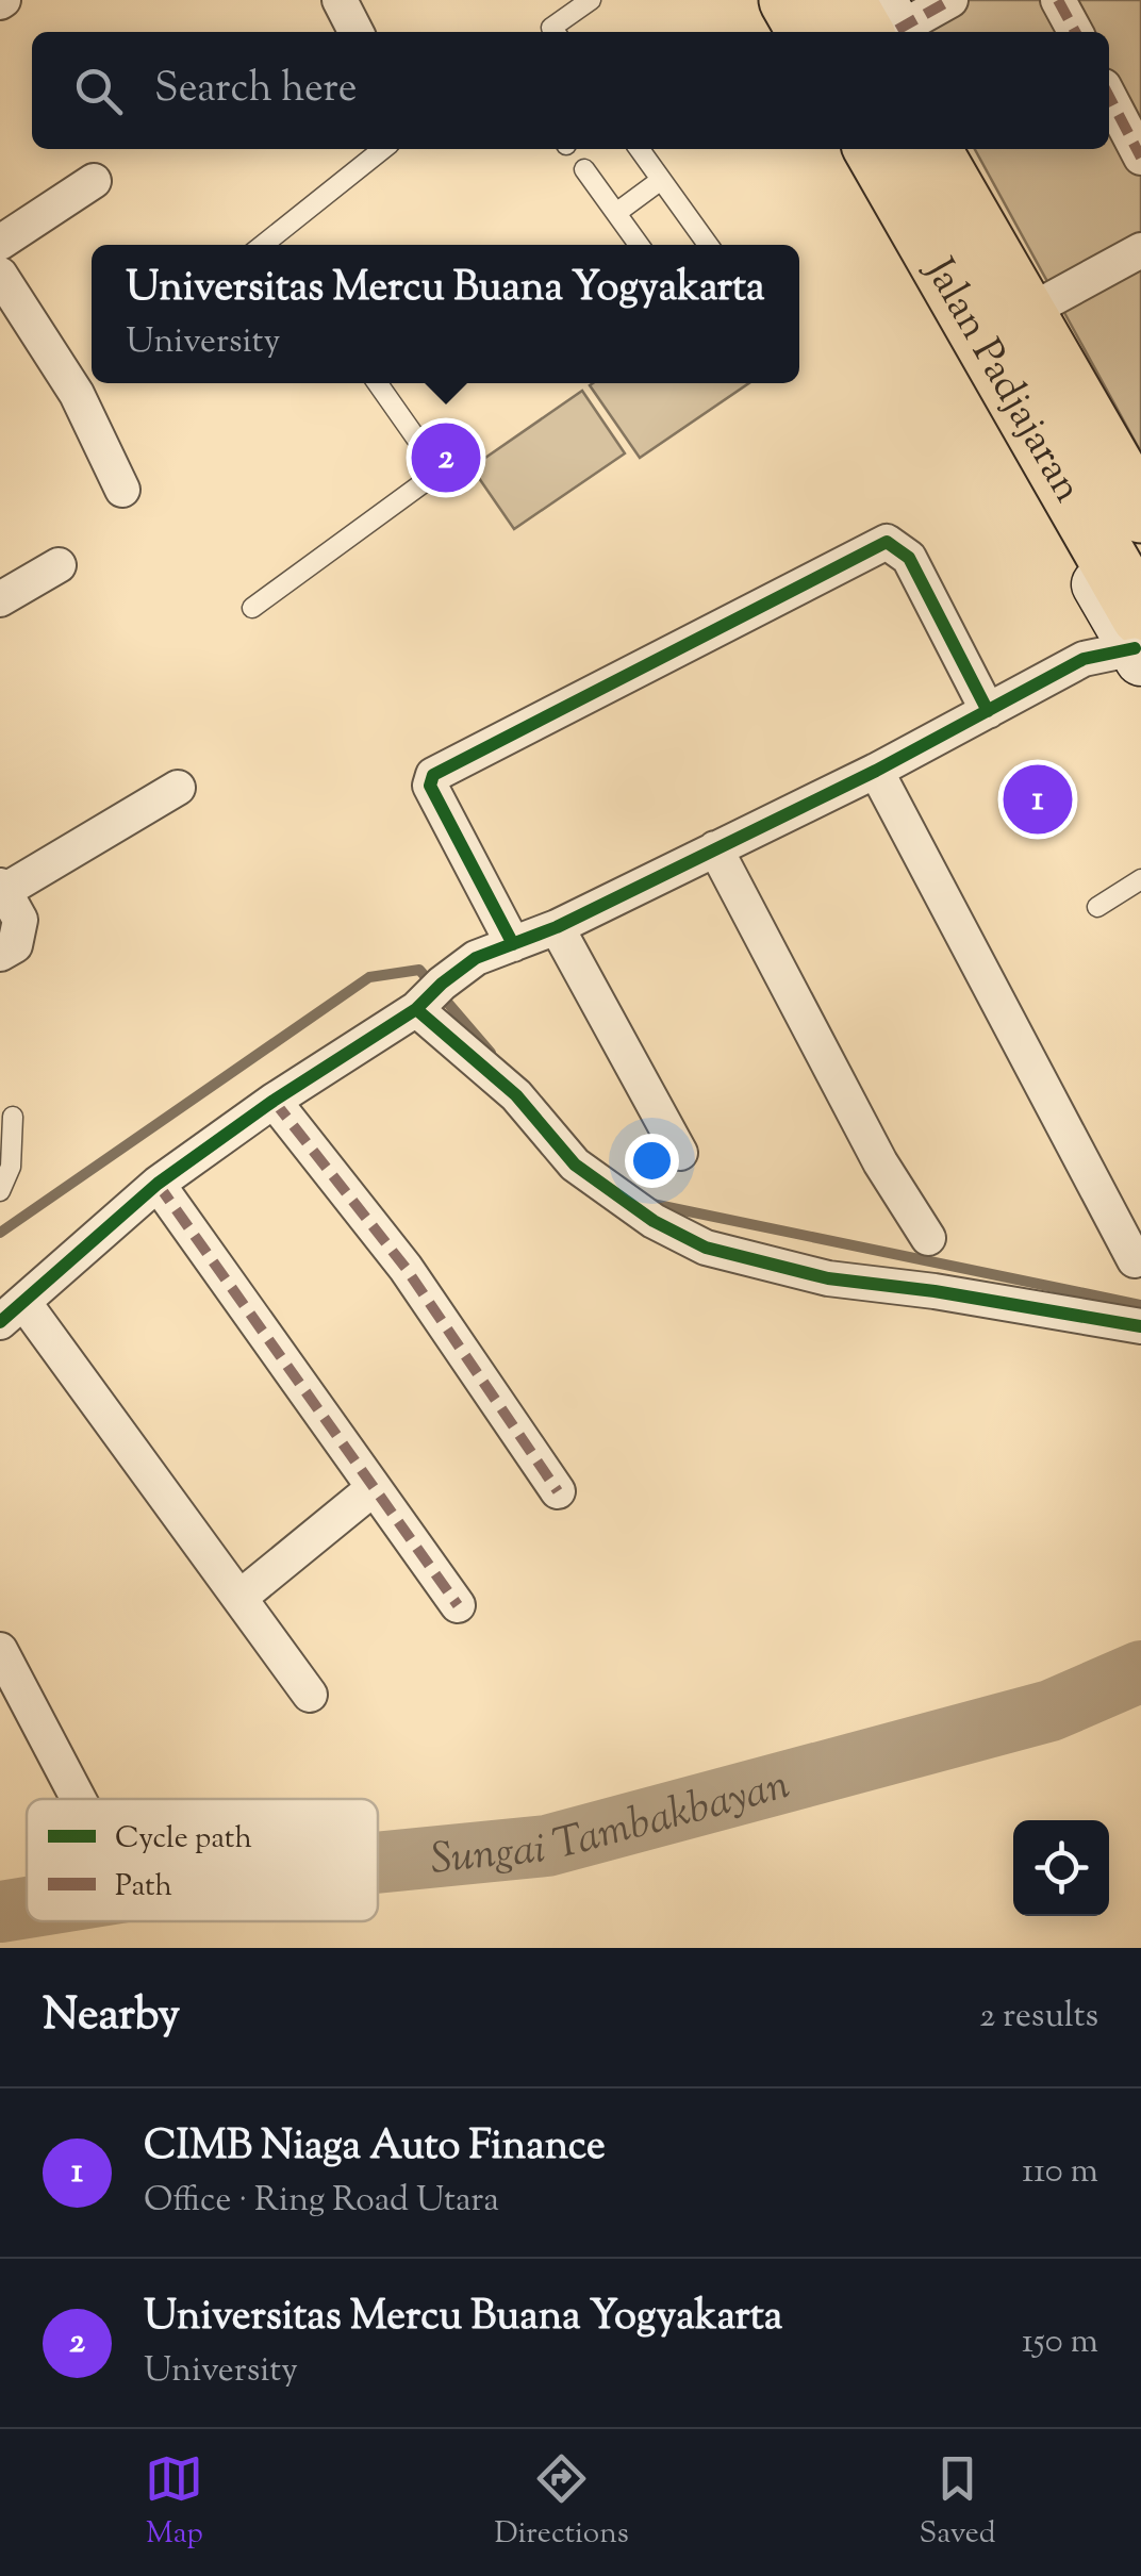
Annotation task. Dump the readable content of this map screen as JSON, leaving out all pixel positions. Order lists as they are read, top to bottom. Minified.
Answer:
{"streets":{"highway":["Jalan Padjajaran"]},"water":["Sungai Tambakbayan"],"legend":["Cycle path","Path"],"page":{"search":"Search here","popup":["Universitas Mercu Buana Yogyakarta","University"],"pins":["2","1"],"heading":["Nearby","2 results"],"list":[{"mark":"1","name":"CIMB Niaga Auto Finance","note":"Office · Ring Road Utara","value":"110 m"},{"mark":"2","name":"Universitas Mercu Buana Yogyakarta","note":"University","value":"150 m"}],"nav":["Map","Directions","Saved"]}}
